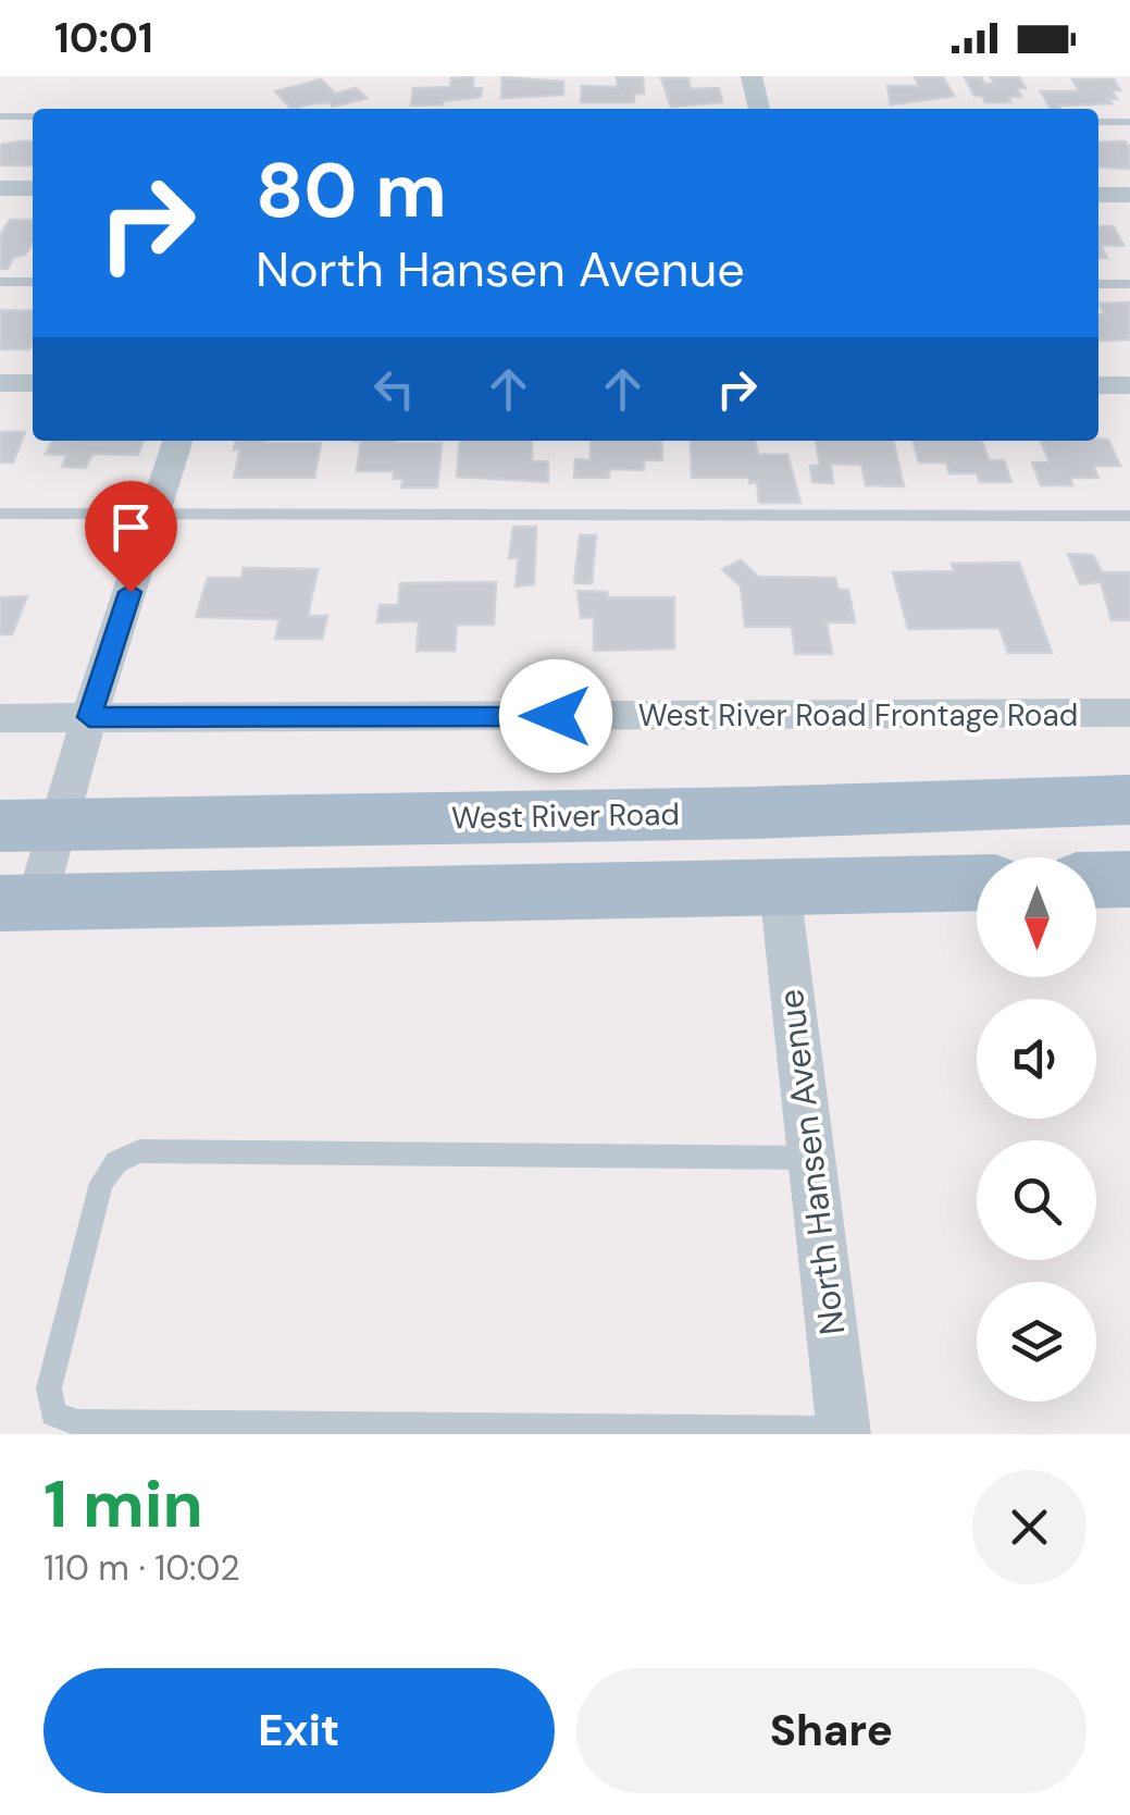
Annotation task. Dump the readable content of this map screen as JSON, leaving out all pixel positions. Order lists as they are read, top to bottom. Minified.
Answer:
{"streets":{"main road":["West River Road"],"street":["West River Road Frontage Road","North Hansen Avenue"]},"north":"bottom","page":{"status":"10:01","turn":["80 m","North Hansen Avenue"],"heading":["1 min","110 m · 10:02"],"buttons":["Exit","Share"]}}
